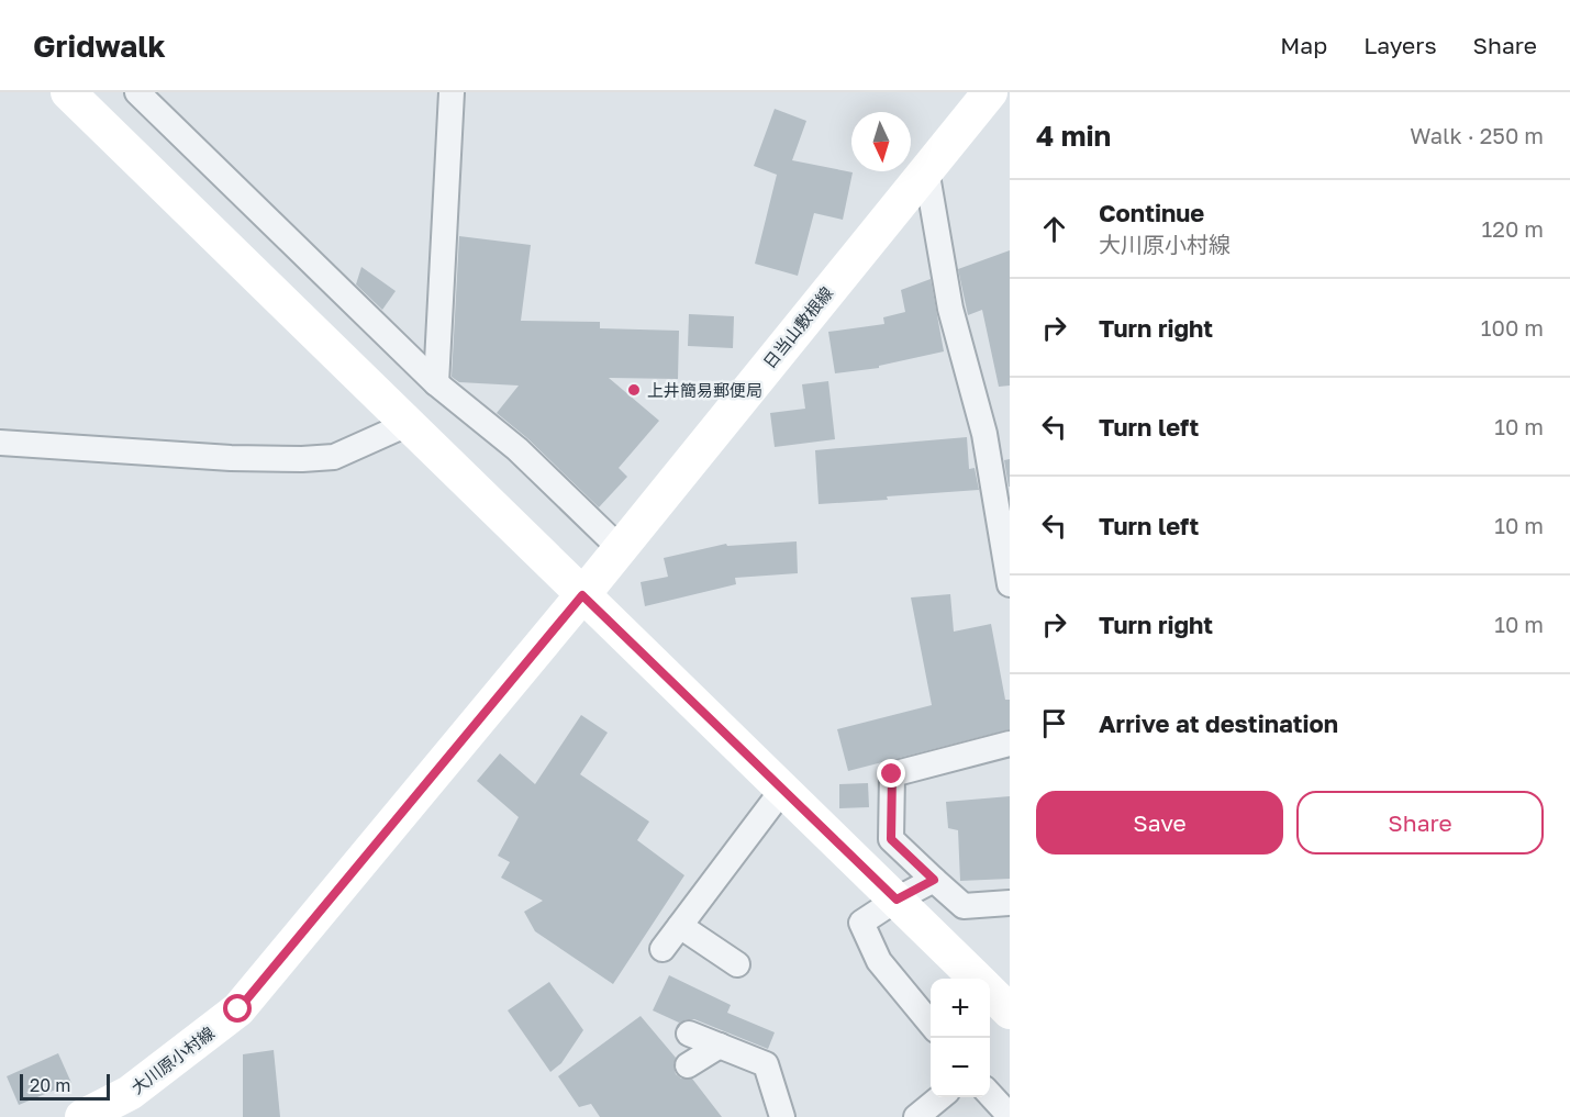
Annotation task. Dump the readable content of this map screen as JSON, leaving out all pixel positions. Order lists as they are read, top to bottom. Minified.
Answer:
{"streets":{"main road":["日当山敷根線","大川原小村線"]},"crossings":[["日当山敷根線","大川原小村線"]],"places":["上井簡易郵便局"],"scale_bar":"20 m","north":"bottom","page":{"header":"Gridwalk","nav":["Map","Layers","Share"],"heading":["4 min","Walk · 250 m"],"list":[["Continue","大川原小村線","120 m"],["Turn right","100 m"],["Turn left","10 m"],["Turn left","10 m"],["Turn right","10 m"],"Arrive at destination"],"buttons":["Save","Share"],"map_buttons":["+","−"],"scale":"20 m"}}
